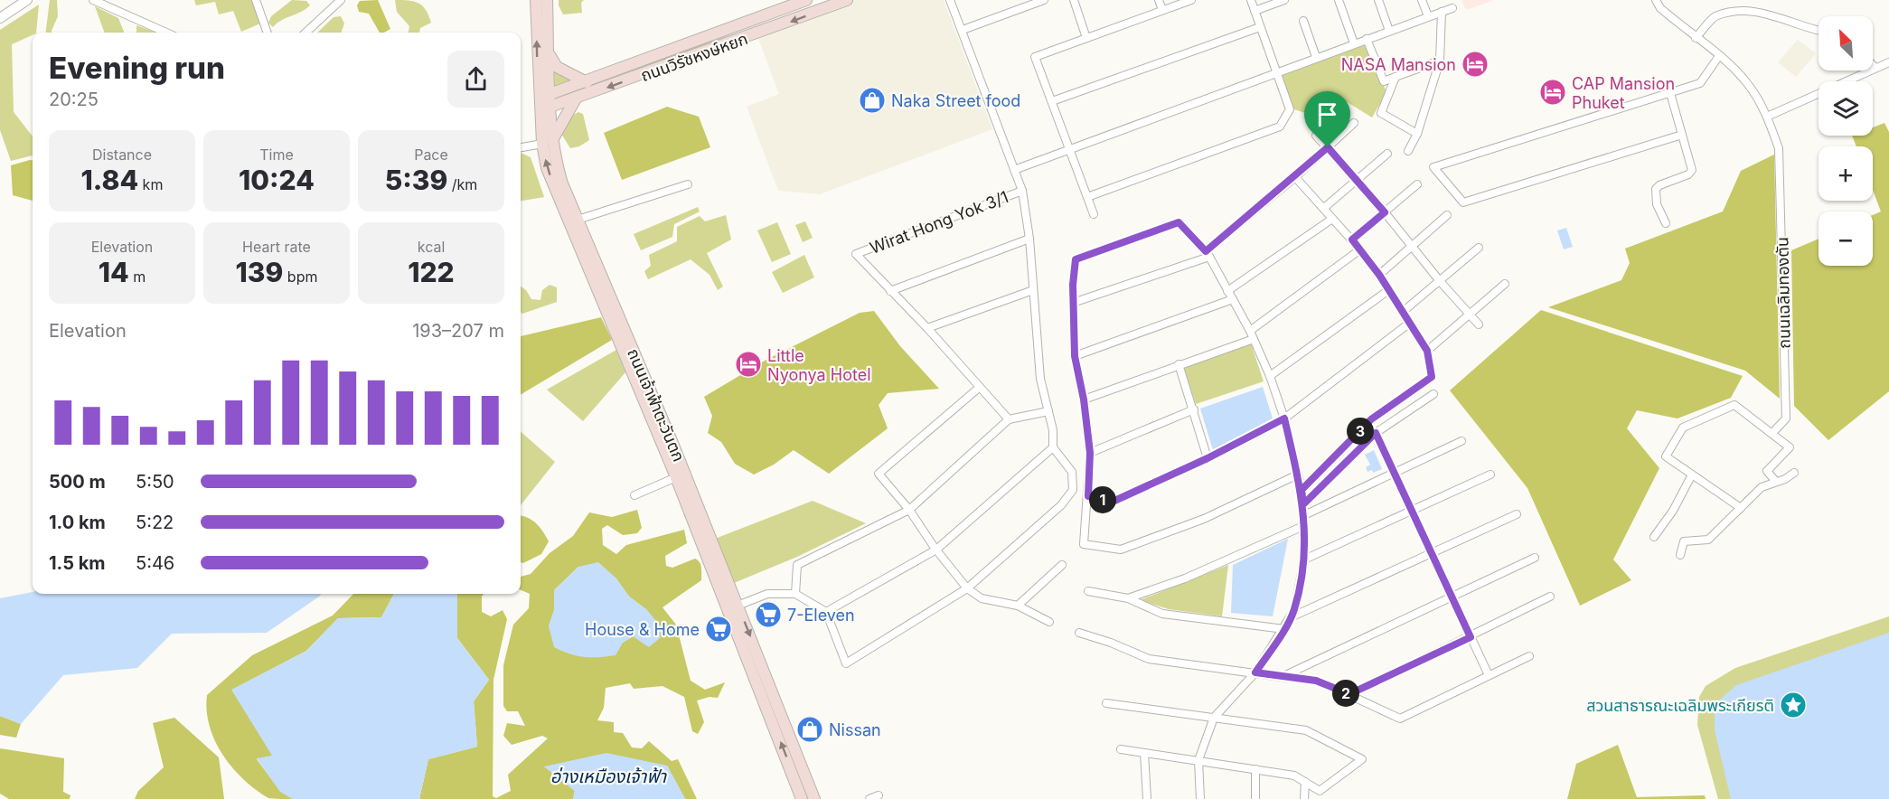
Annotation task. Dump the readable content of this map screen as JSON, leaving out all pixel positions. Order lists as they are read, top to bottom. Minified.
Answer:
{"streets":{"main road":["ถนนวิรัชหงษ์หยก","ถนนเจ้าฟ้าตะวันตก"],"street":["Wirat Hong Yok 3/1","ถนนเฉลิมทองตัน"]},"crossings":[["ถนนวิรัชหงษ์หยก","ถนนเจ้าฟ้าตะวันตก"]],"water":["อ่างเหมืองเจ้าฟ้า"],"places":{"hotel":["NASA Mansion","CAP Mansion Phuket","Little Nyonya Hotel"],"shop":["Naka Street food","Nissan"],"supermarket":["7-Eleven","House & Home"],"place":["สวนสาธารณะเฉลิมพระเกียรติ"]},"north":"top left","page":{"map_buttons":["+","−"],"heading":["Evening run","20:25"],"stats":[["Distance","1.84 km"],["Time","10:24"],["Pace","5:39 /km"],["Elevation","14 m"],["Heart rate","139 bpm"],["kcal","122"]],"chart":["Elevation","193–207 m"],"pins":["3","1","2"],"list":[{"name":"500 m","note":"5:50"},{"name":"1.0 km","note":"5:22"},{"name":"1.5 km","note":"5:46"}]}}
